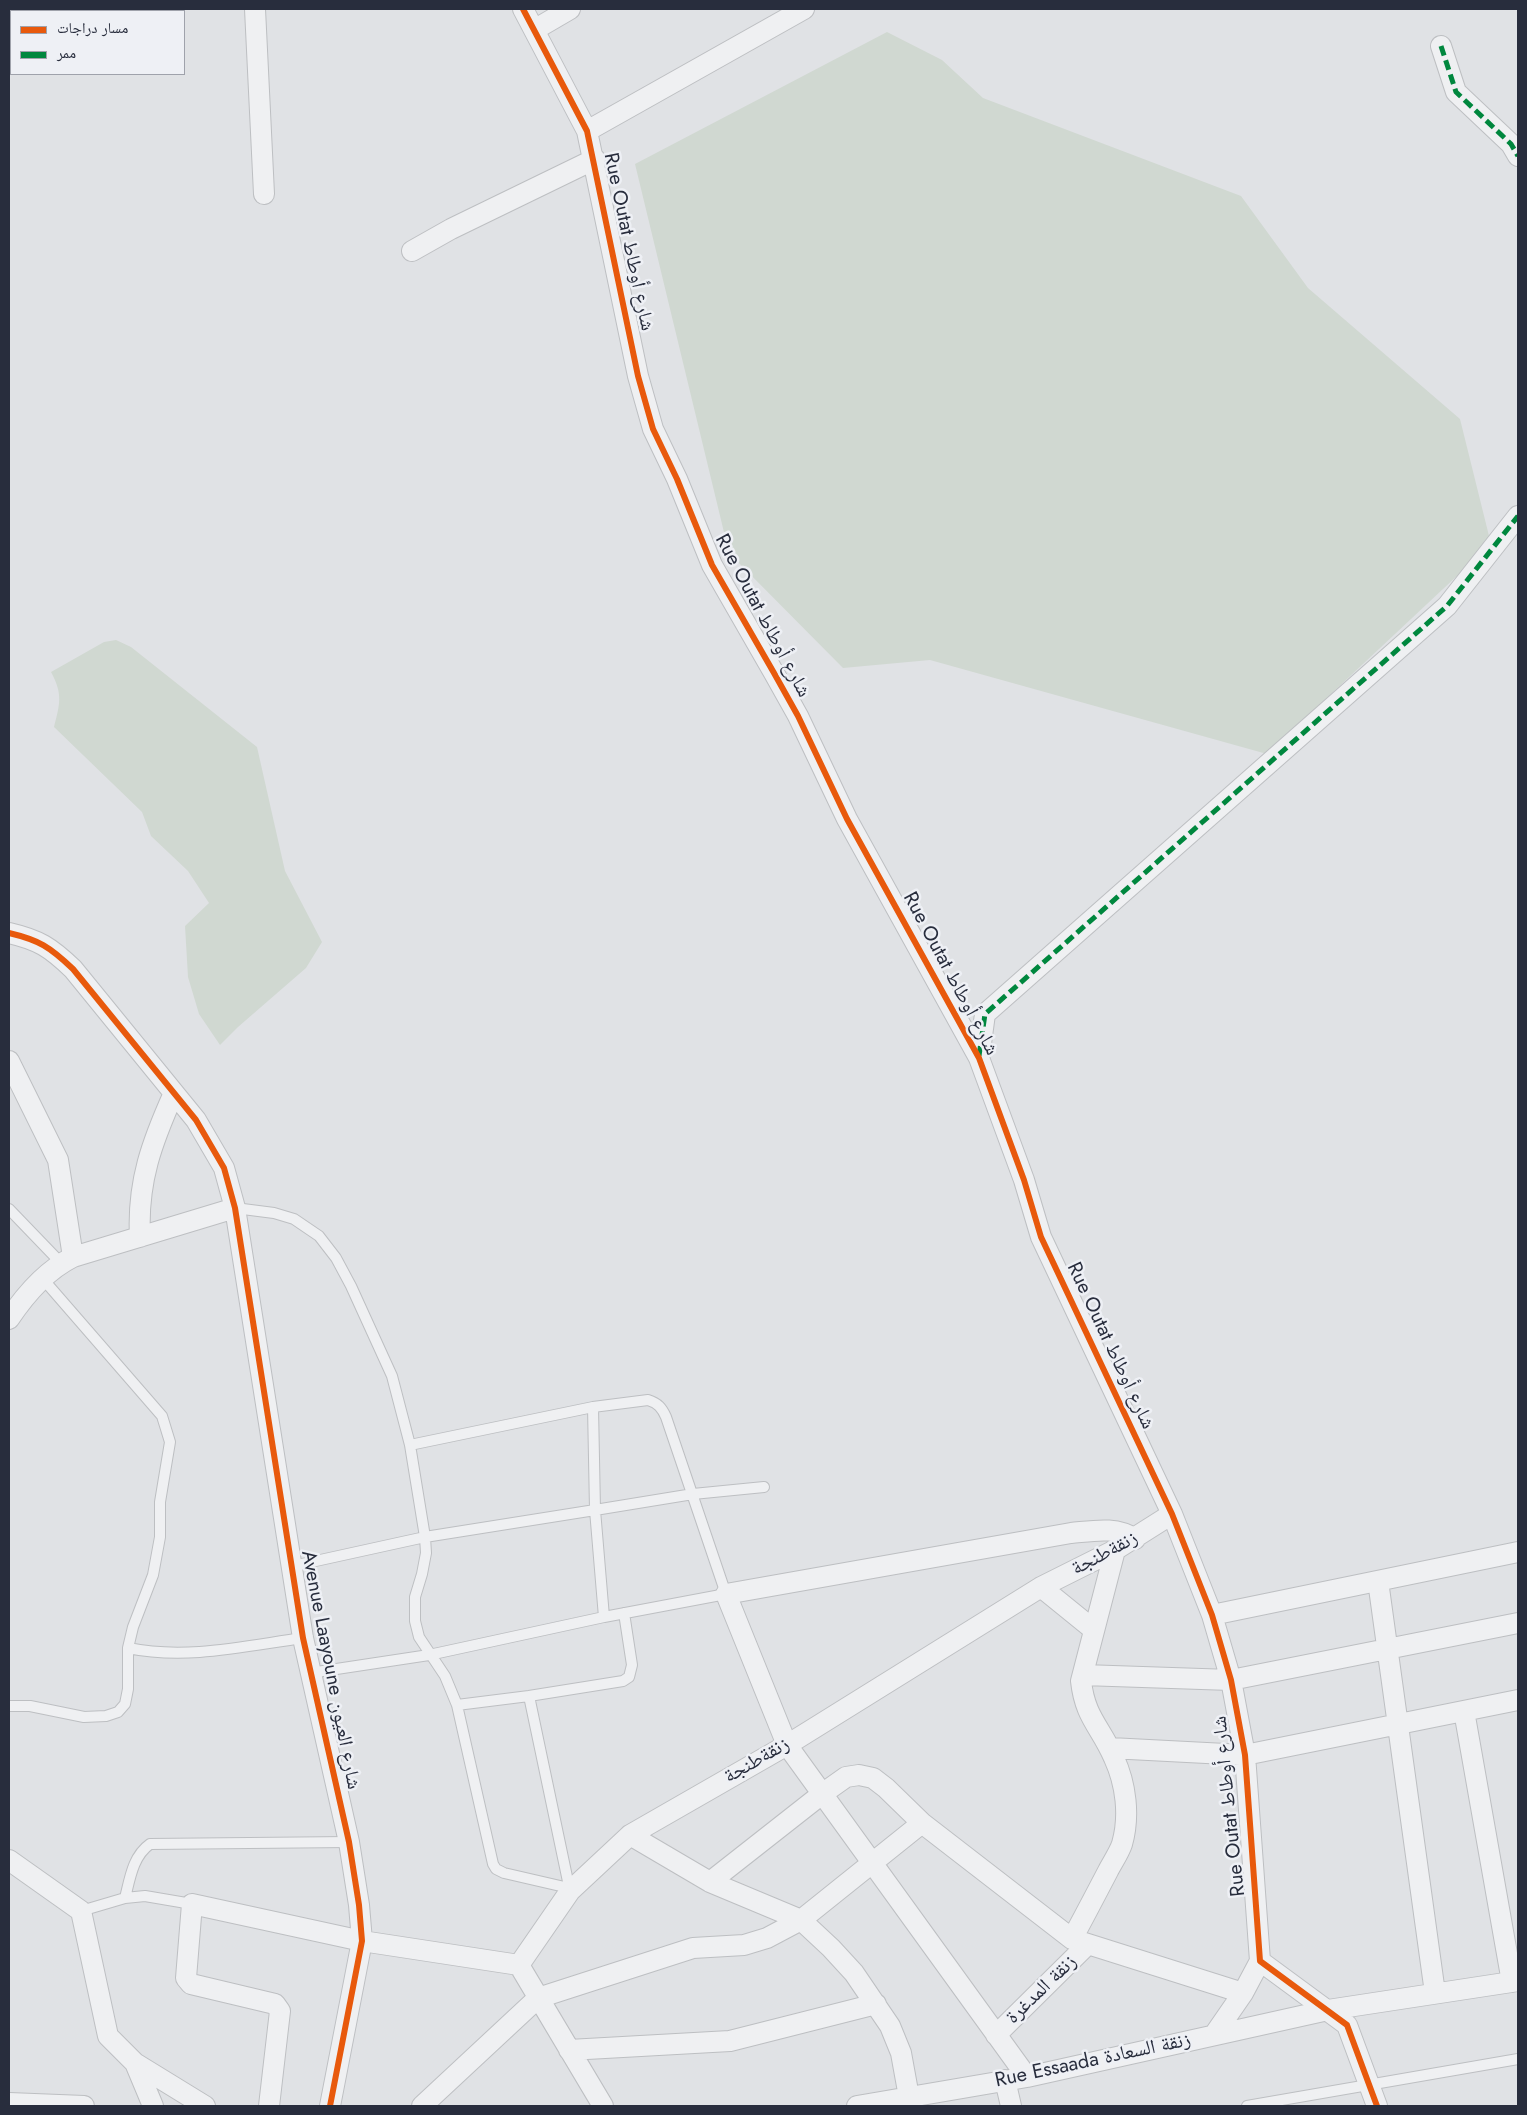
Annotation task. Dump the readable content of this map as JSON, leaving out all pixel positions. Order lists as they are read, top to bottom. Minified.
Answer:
{"streets":{"street":["Rue Outat شارع أوطاط","زنقةطنجة","Avenue Laayoune شارع العيون","زنقة المدغرة","Rue Essaada زنقة السعادة"]},"crossings":[["Rue Outat شارع أوطاط","زنقةطنجة"],["زنقةطنجة","زنقة المدغرة"]],"legend":["مسار دراجات","ممر"]}
